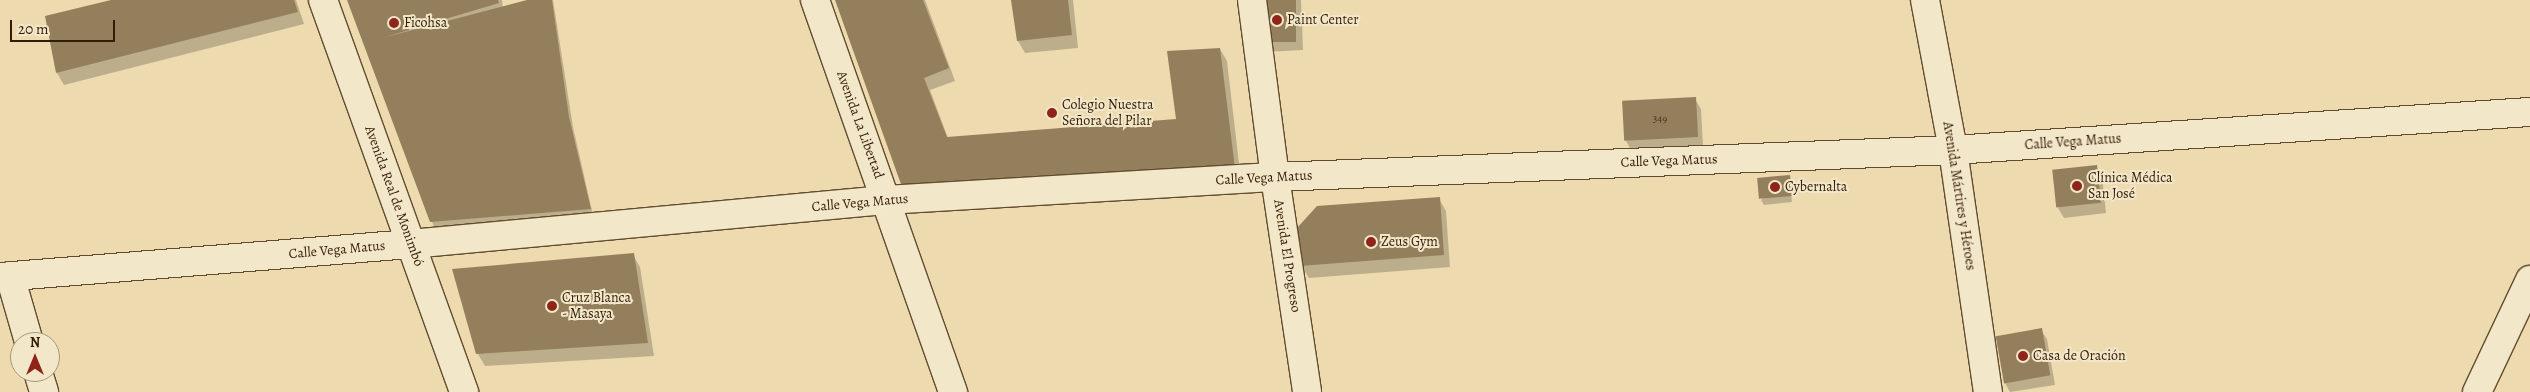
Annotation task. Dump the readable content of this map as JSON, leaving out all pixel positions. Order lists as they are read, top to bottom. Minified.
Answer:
{"streets":{"street":["Avenida La Libertad","Calle Vega Matus","Avenida Real de Monimbó","Avenida Mártires y Héroes","Avenida El Progreso"]},"crossings":[["Avenida La Libertad","Calle Vega Matus"],["Calle Vega Matus","Avenida Real de Monimbó"],["Calle Vega Matus","Avenida Mártires y Héroes"],["Calle Vega Matus","Avenida El Progreso"]],"places":["Paint Center","Ficohsa","Colegio Nuestra Señora del Pilar","Clínica Médica San José","Cybernalta","Zeus Gym","Cruz Blanca - Masaya","Casa de Oración"],"house_numbers":["349"],"scale_bar":"20 m","north":"top"}
